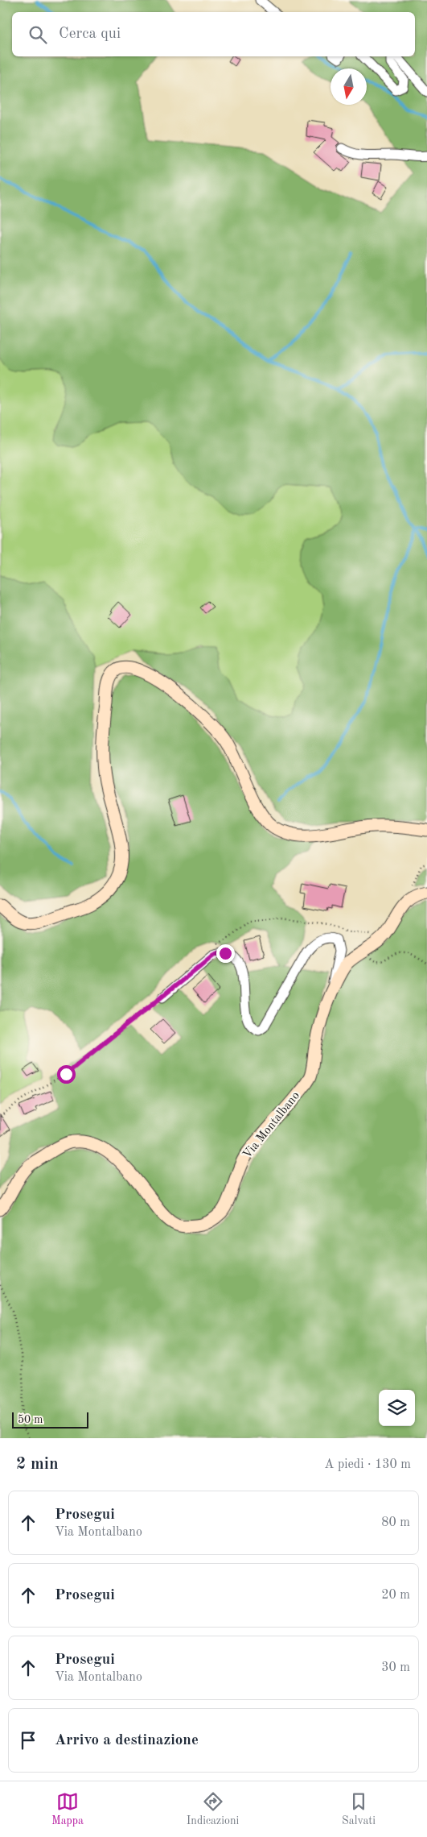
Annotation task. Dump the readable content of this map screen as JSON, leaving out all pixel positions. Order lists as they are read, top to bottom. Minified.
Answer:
{"streets":{"street":["Via Montalbano"]},"scale_bar":"50 m","north":"bottom","page":{"search":"Cerca qui","scale":"50 m","heading":["2 min","A piedi · 130 m"],"list":[["Prosegui","Via Montalbano","80 m"],["Prosegui","20 m"],["Prosegui","Via Montalbano","30 m"],"Arrivo a destinazione"],"nav":["Mappa","Indicazioni","Salvati"]}}
